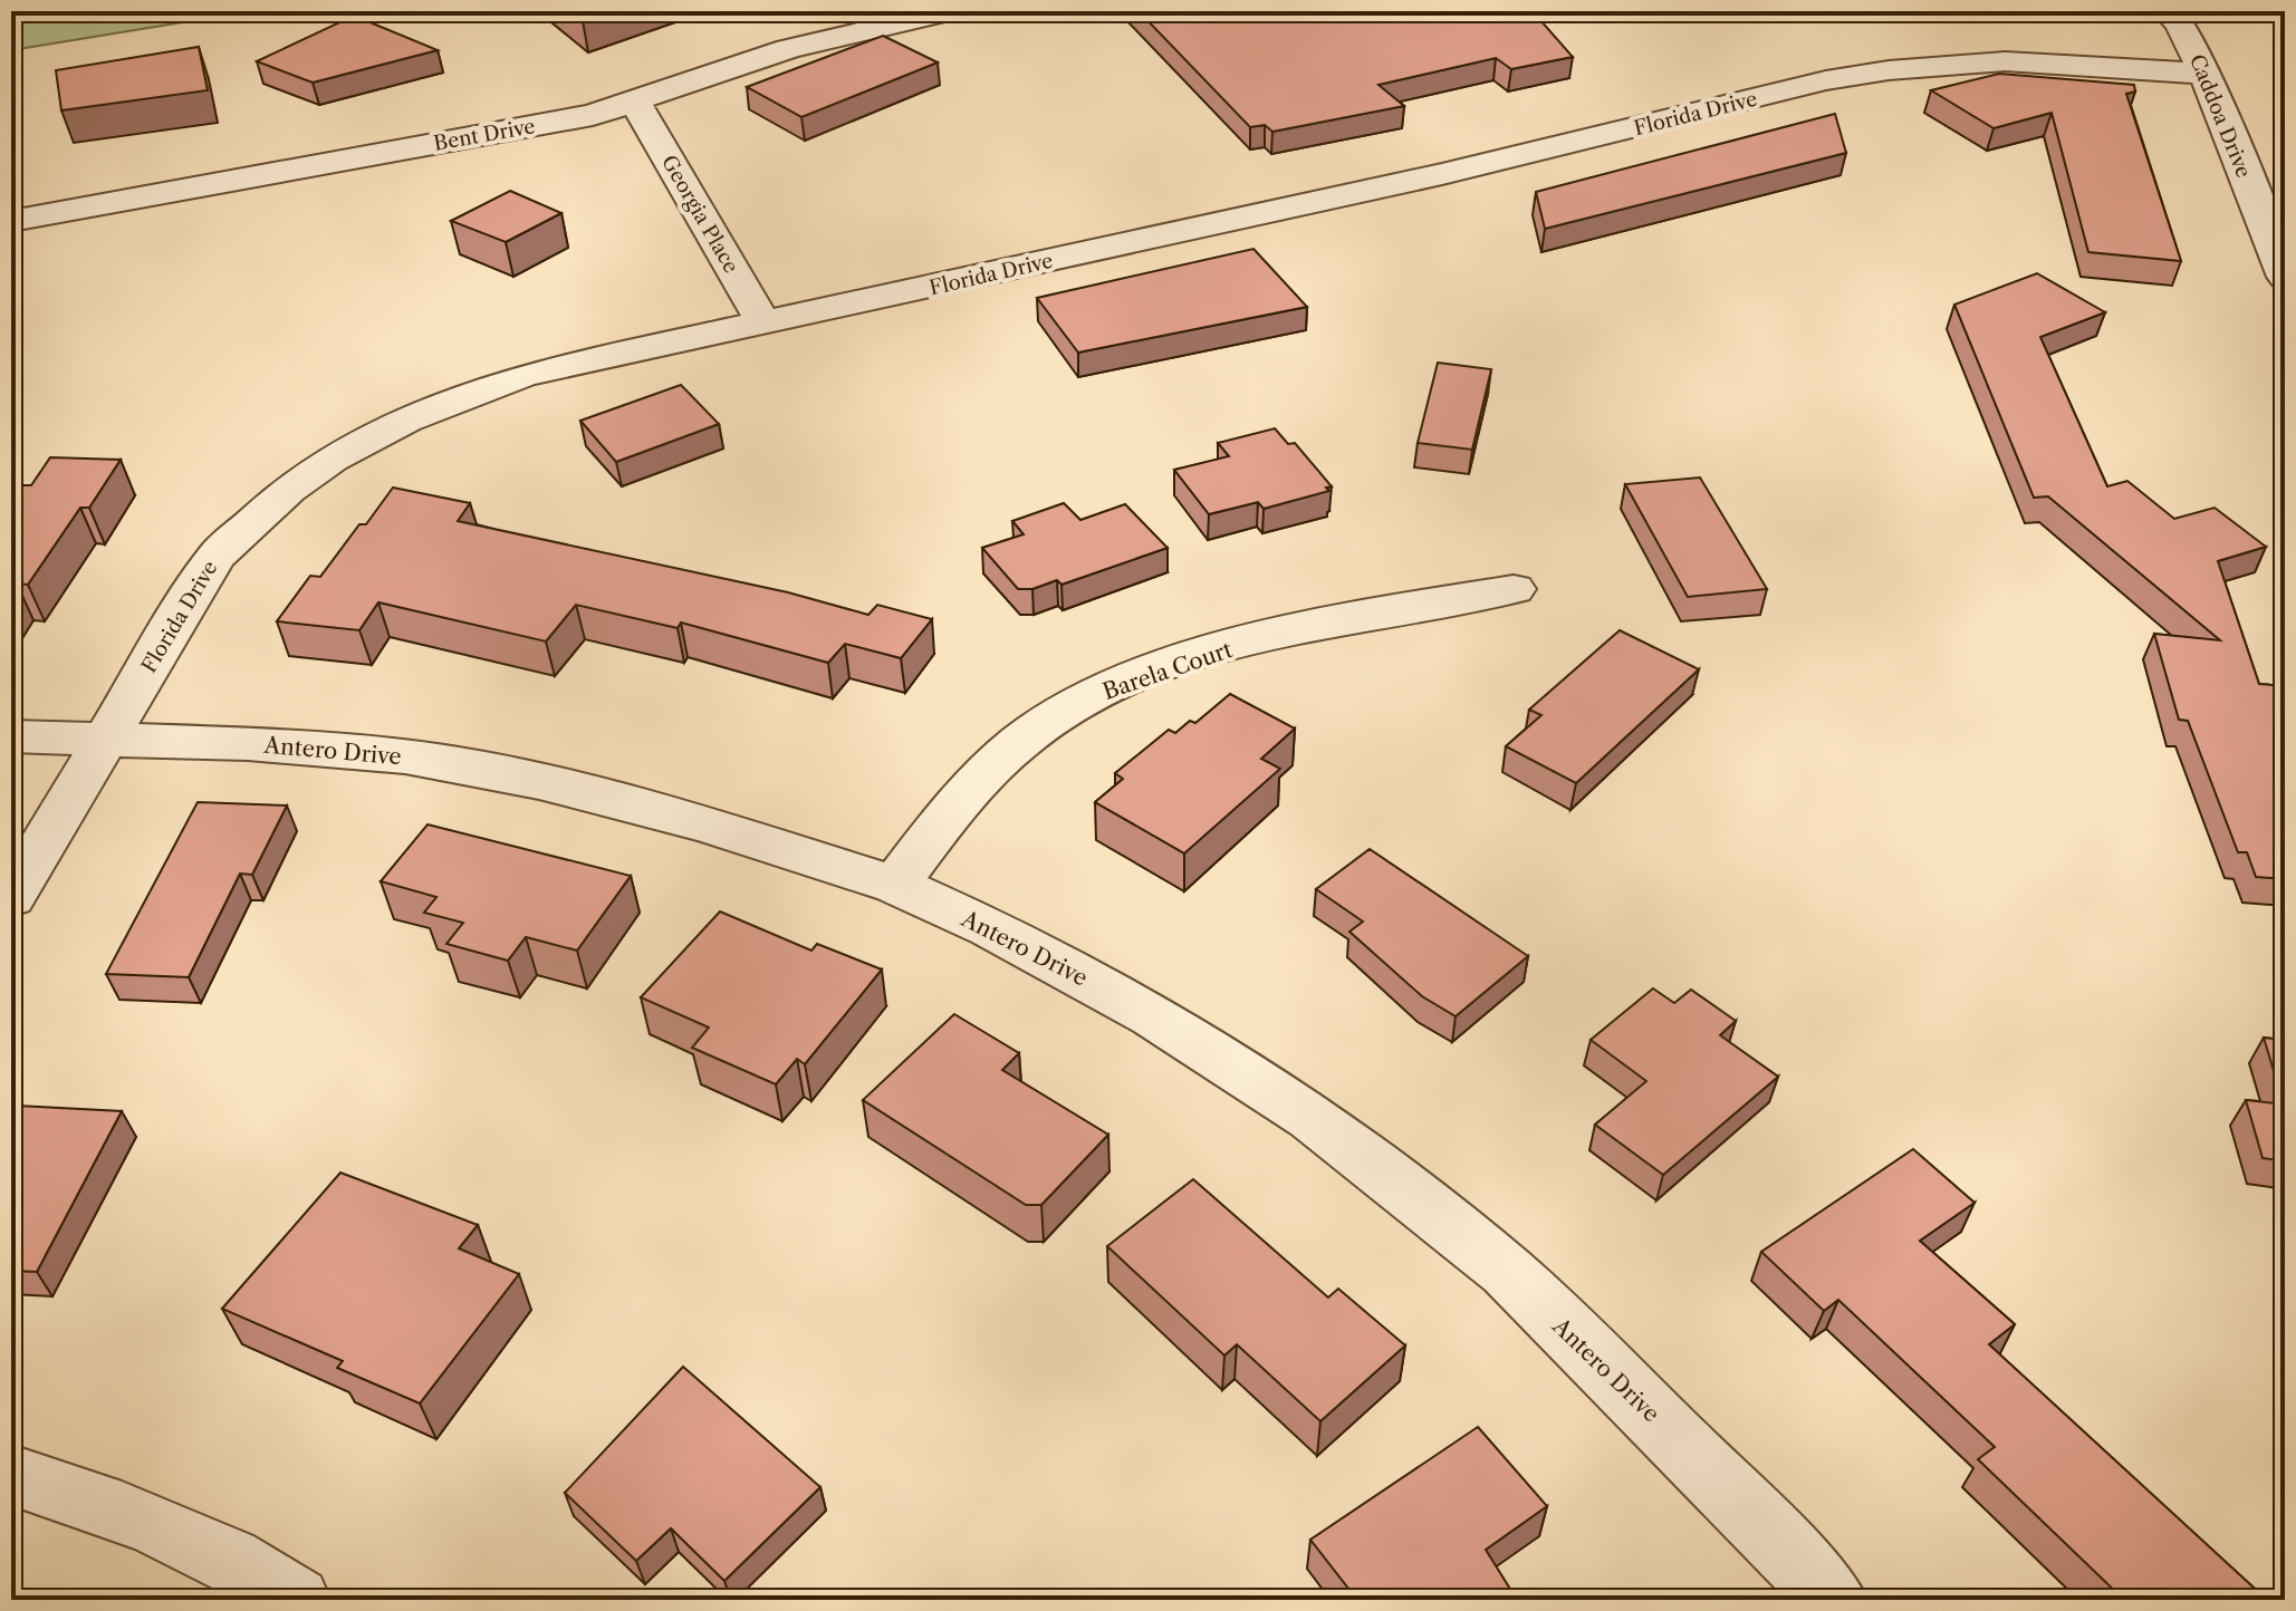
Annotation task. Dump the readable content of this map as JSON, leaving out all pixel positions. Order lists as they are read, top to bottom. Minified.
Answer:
{"streets":{"street":["Florida Drive","Caddoa Drive","Bent Drive","Georgia Place","Barela Court","Antero Drive"]},"crossings":[["Florida Drive","Caddoa Drive"],["Florida Drive","Georgia Place"],["Florida Drive","Antero Drive"],["Bent Drive","Georgia Place"],["Barela Court","Antero Drive"]]}
